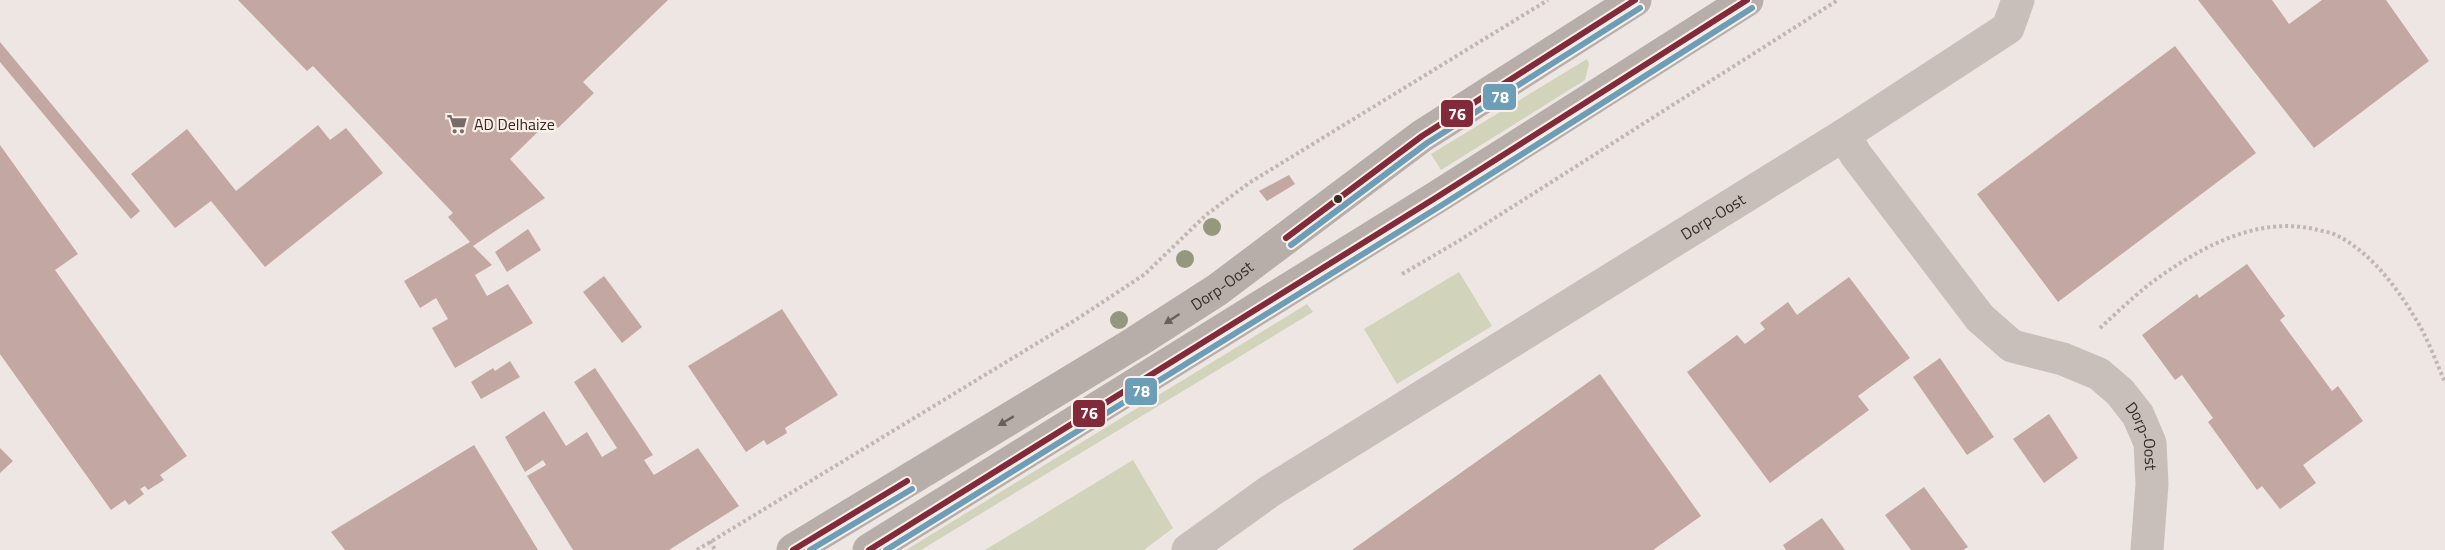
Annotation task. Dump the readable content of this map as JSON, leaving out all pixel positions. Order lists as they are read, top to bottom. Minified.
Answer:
{"streets":{"main road":["Dorp-Oost"]},"places":{"supermarket":["AD Delhaize"]},"lines":["transit line 76","transit line 78"]}
